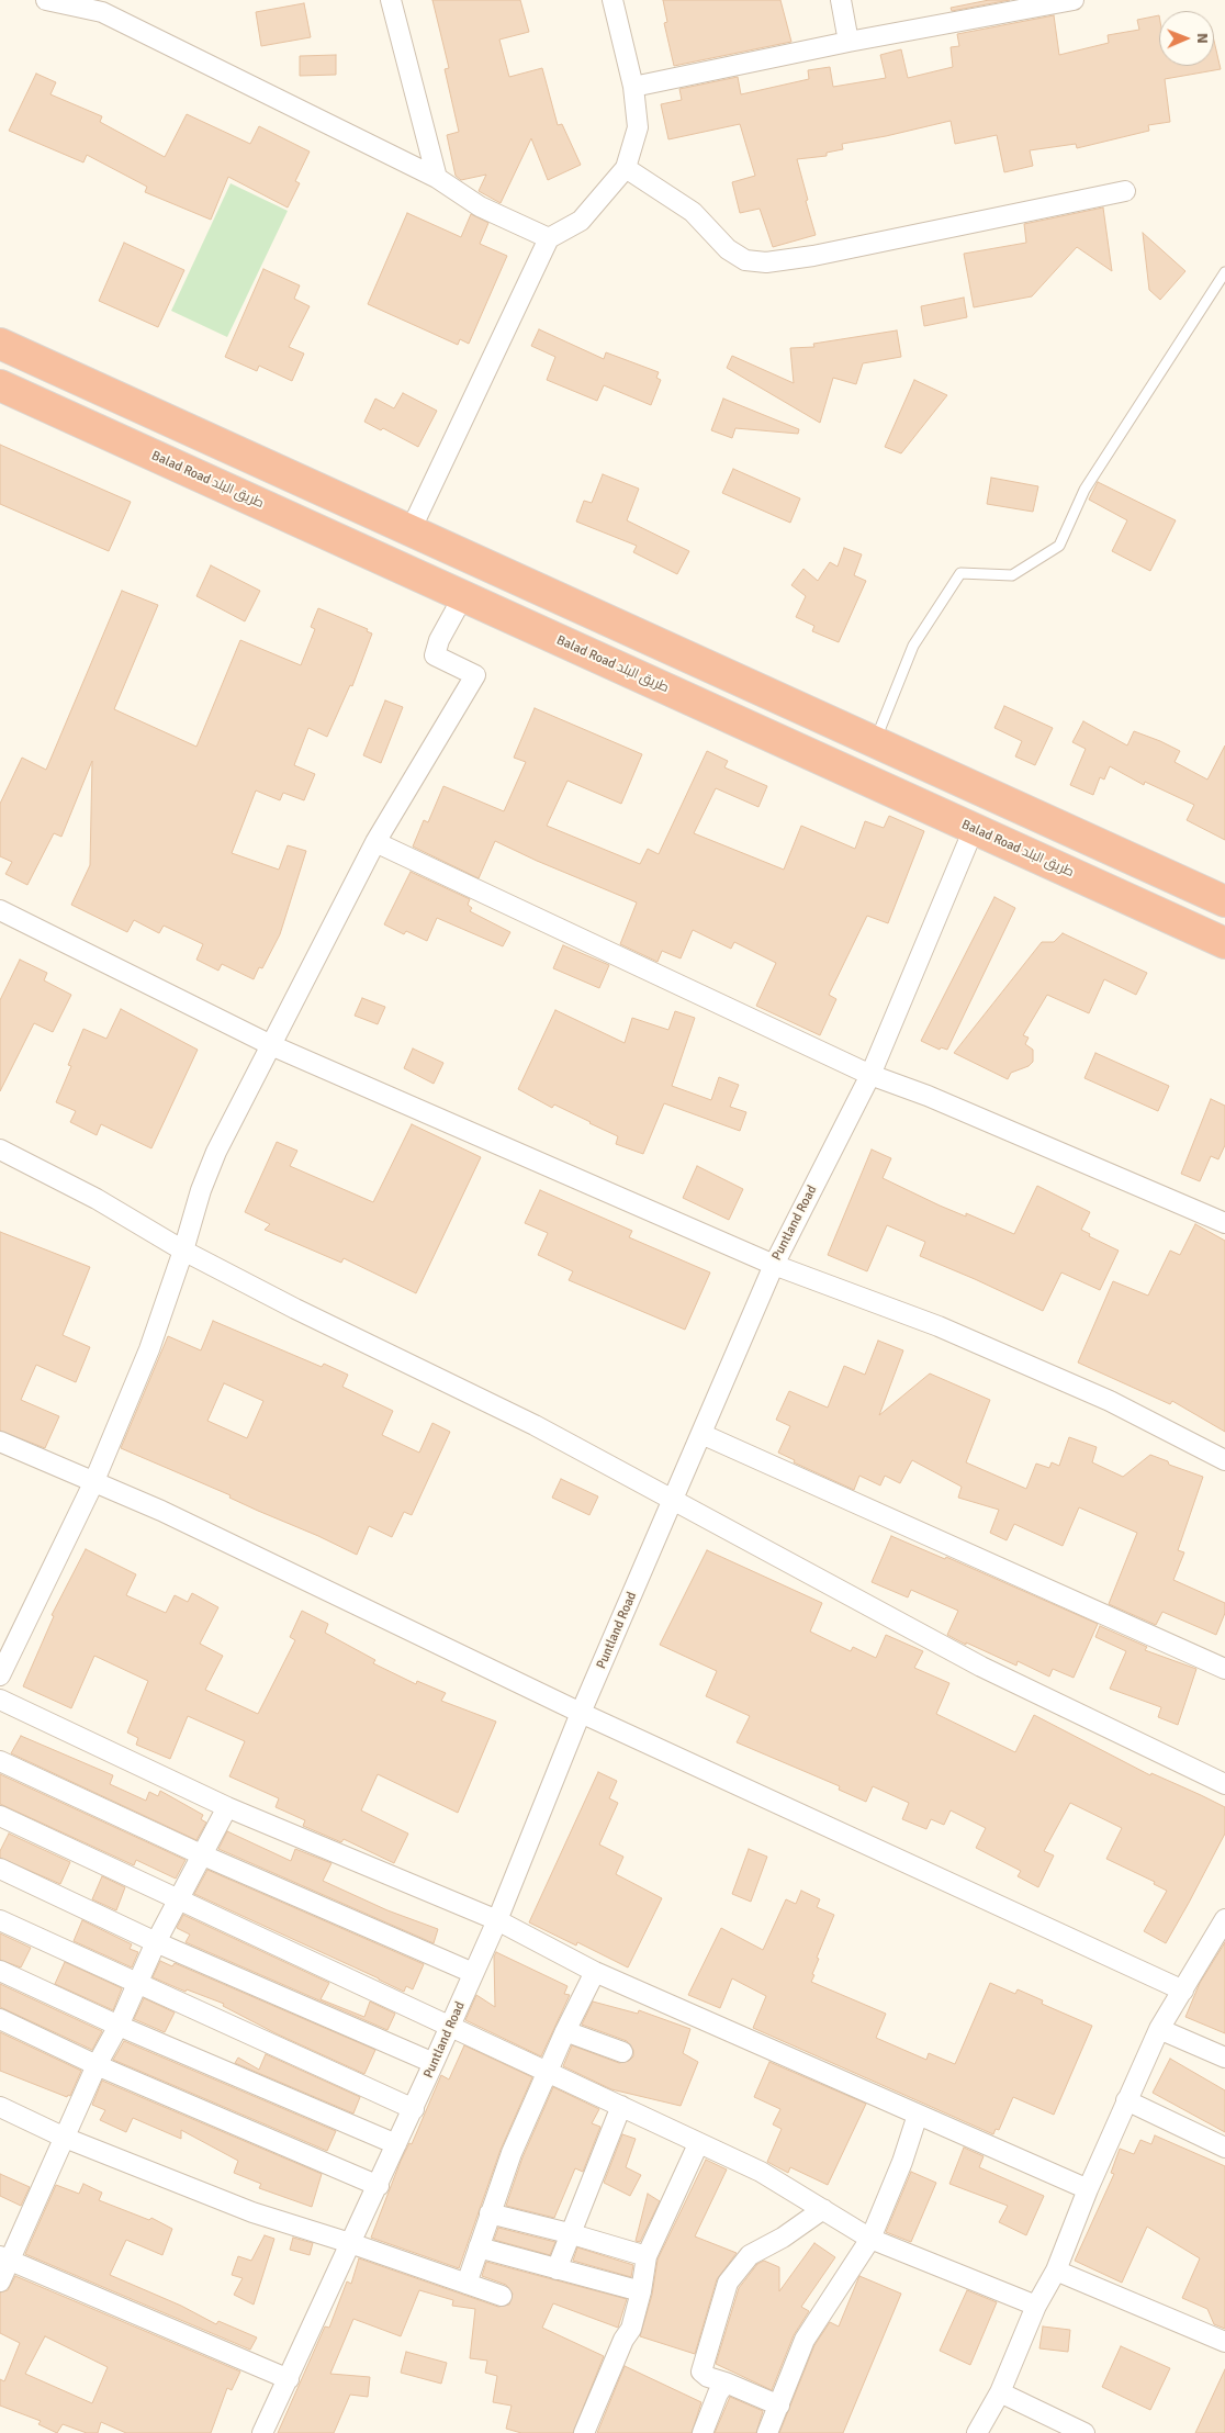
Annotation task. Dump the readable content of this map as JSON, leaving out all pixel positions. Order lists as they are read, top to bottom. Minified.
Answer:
{"streets":{"highway":["Balad Road طريق البلد"],"street":["Puntland Road"]},"crossings":[["Balad Road طريق البلد","Puntland Road"]],"north":"right"}
